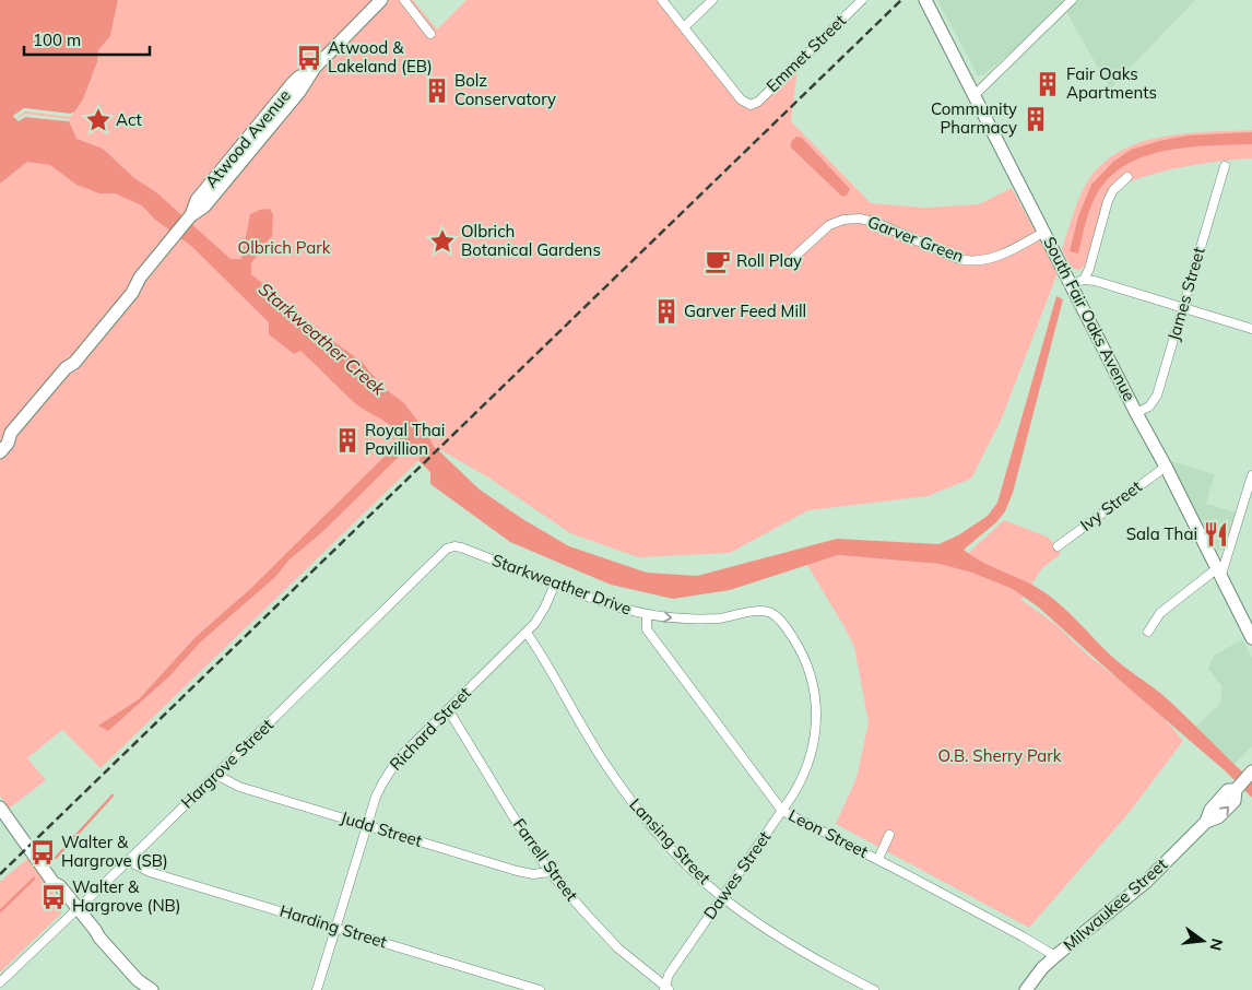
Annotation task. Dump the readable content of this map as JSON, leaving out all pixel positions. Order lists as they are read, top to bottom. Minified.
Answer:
{"streets":{"street":["Emmet Street","Atwood Avenue","Garver Green","James Street","South Fair Oaks Avenue","Ivy Street","Starkweather Drive","Richard Street","Hargrove Street","Judd Street","Leon Street","Lansing Street","Farrell Street","Dawes Street","Milwaukee Street","Harding Street"]},"crossings":[["Garver Green","South Fair Oaks Avenue"],["James Street","South Fair Oaks Avenue"],["South Fair Oaks Avenue","Ivy Street"],["Starkweather Drive","Richard Street"],["Starkweather Drive","Hargrove Street"],["Starkweather Drive","Leon Street"],["Starkweather Drive","Dawes Street"],["Richard Street","Judd Street"],["Richard Street","Lansing Street"],["Richard Street","Farrell Street"],["Richard Street","Harding Street"],["Hargrove Street","Judd Street"],["Hargrove Street","Harding Street"],["Judd Street","Farrell Street"],["Leon Street","Dawes Street"],["Leon Street","Milwaukee Street"],["Lansing Street","Dawes Street"],["Farrell Street","Dawes Street"]],"one_way":["Starkweather Drive"],"water":["Starkweather Creek"],"parks":["Olbrich Park","O.B. Sherry Park"],"places":{"bus stop":["Atwood & Lakeland (EB)","Walter & Hargrove (SB)","Walter & Hargrove (NB)"],"building":["Fair Oaks Apartments","Bolz Conservatory","Community Pharmacy","Garver Feed Mill","Royal Thai Pavillion"],"place":["Act","Olbrich Botanical Gardens"],"cafe":["Roll Play"],"restaurant":["Sala Thai"]},"scale_bar":"100 m","north":"right"}
